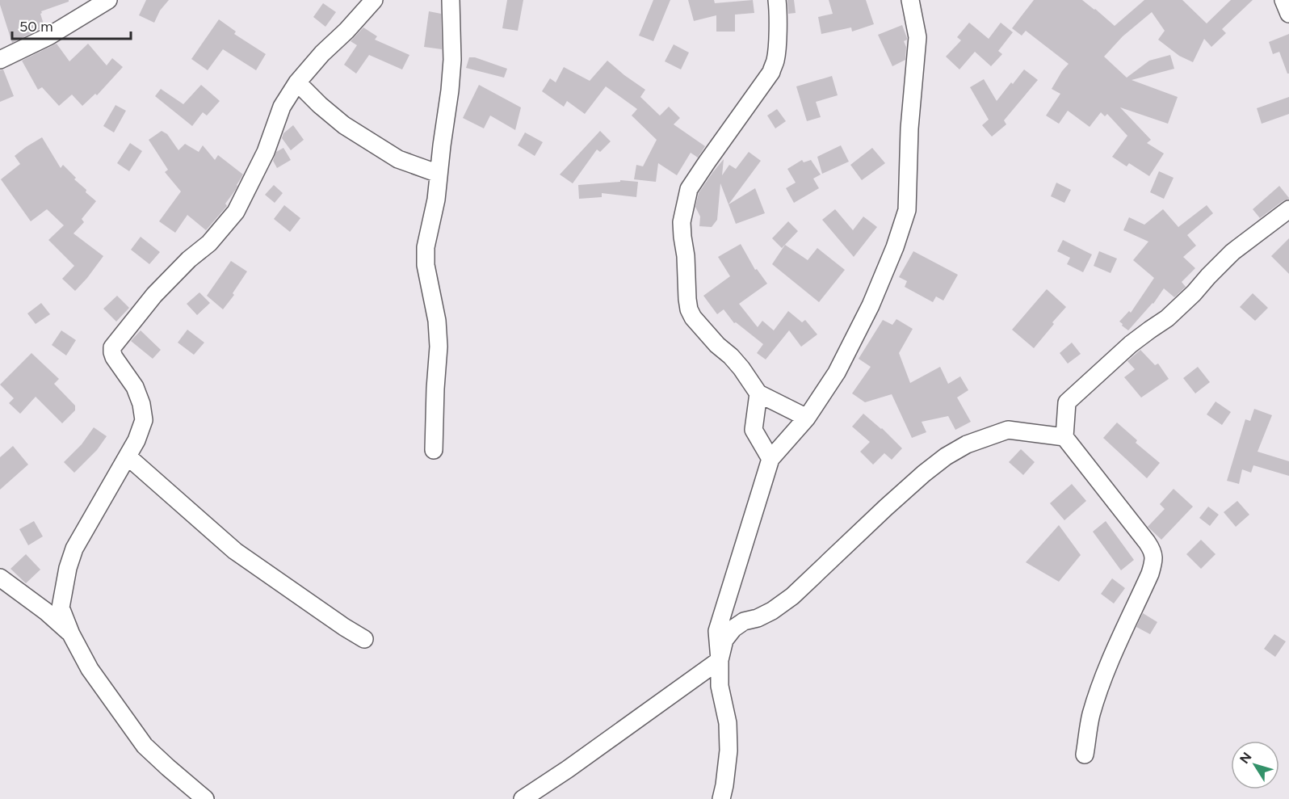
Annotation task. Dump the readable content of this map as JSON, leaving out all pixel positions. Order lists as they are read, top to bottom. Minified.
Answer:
{"scale_bar":"50 m","north":"top left"}
